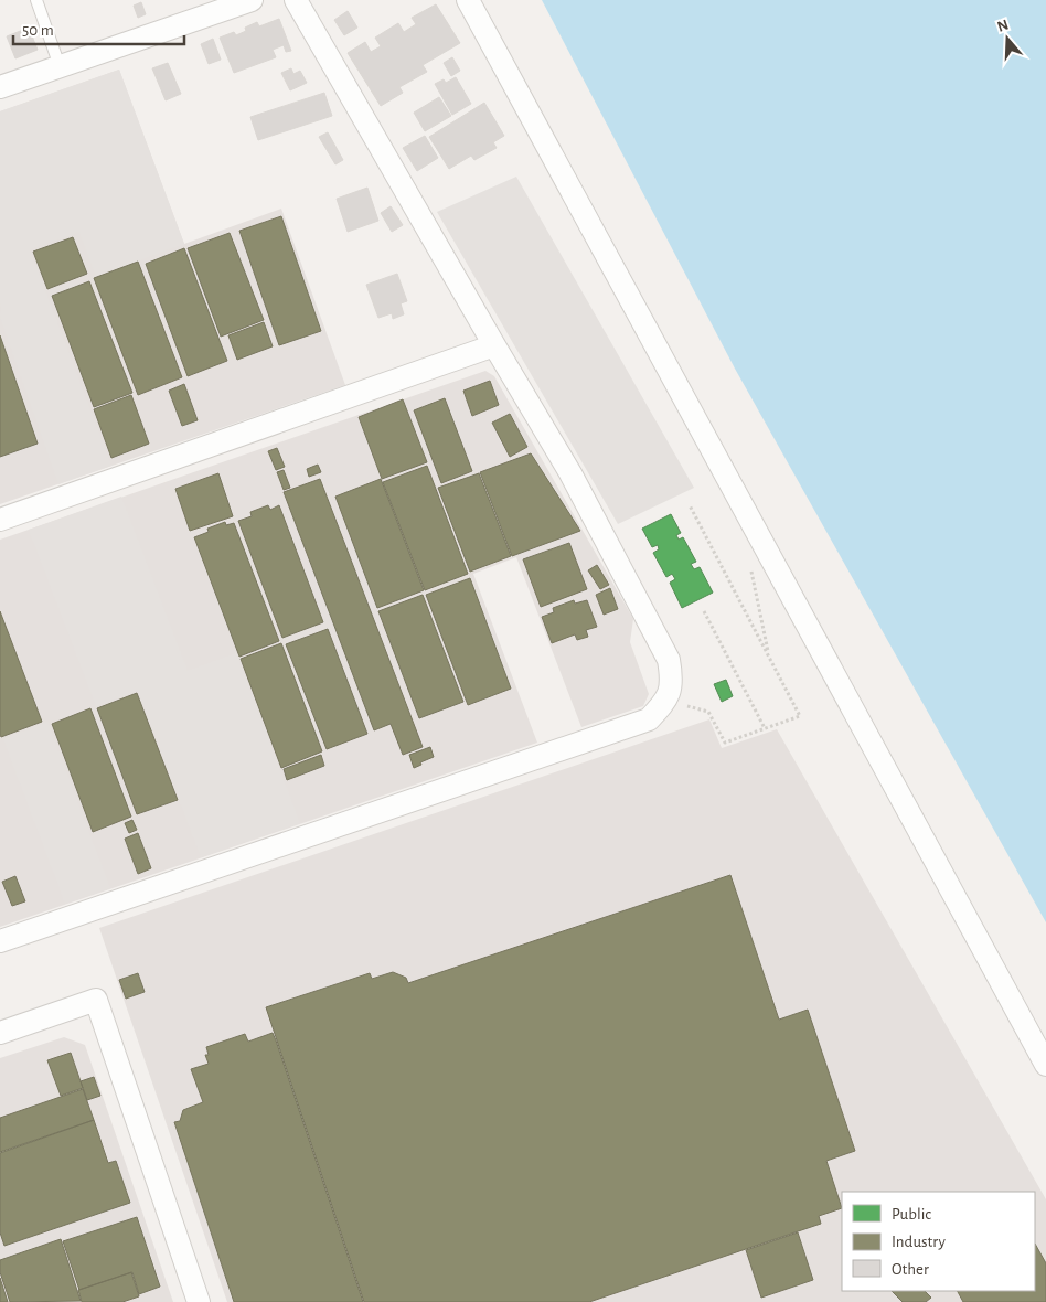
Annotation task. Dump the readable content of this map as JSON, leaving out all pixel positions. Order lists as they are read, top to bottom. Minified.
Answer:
{"legend":["Public","Industry","Other"],"scale_bar":"50 m","north":"top"}
